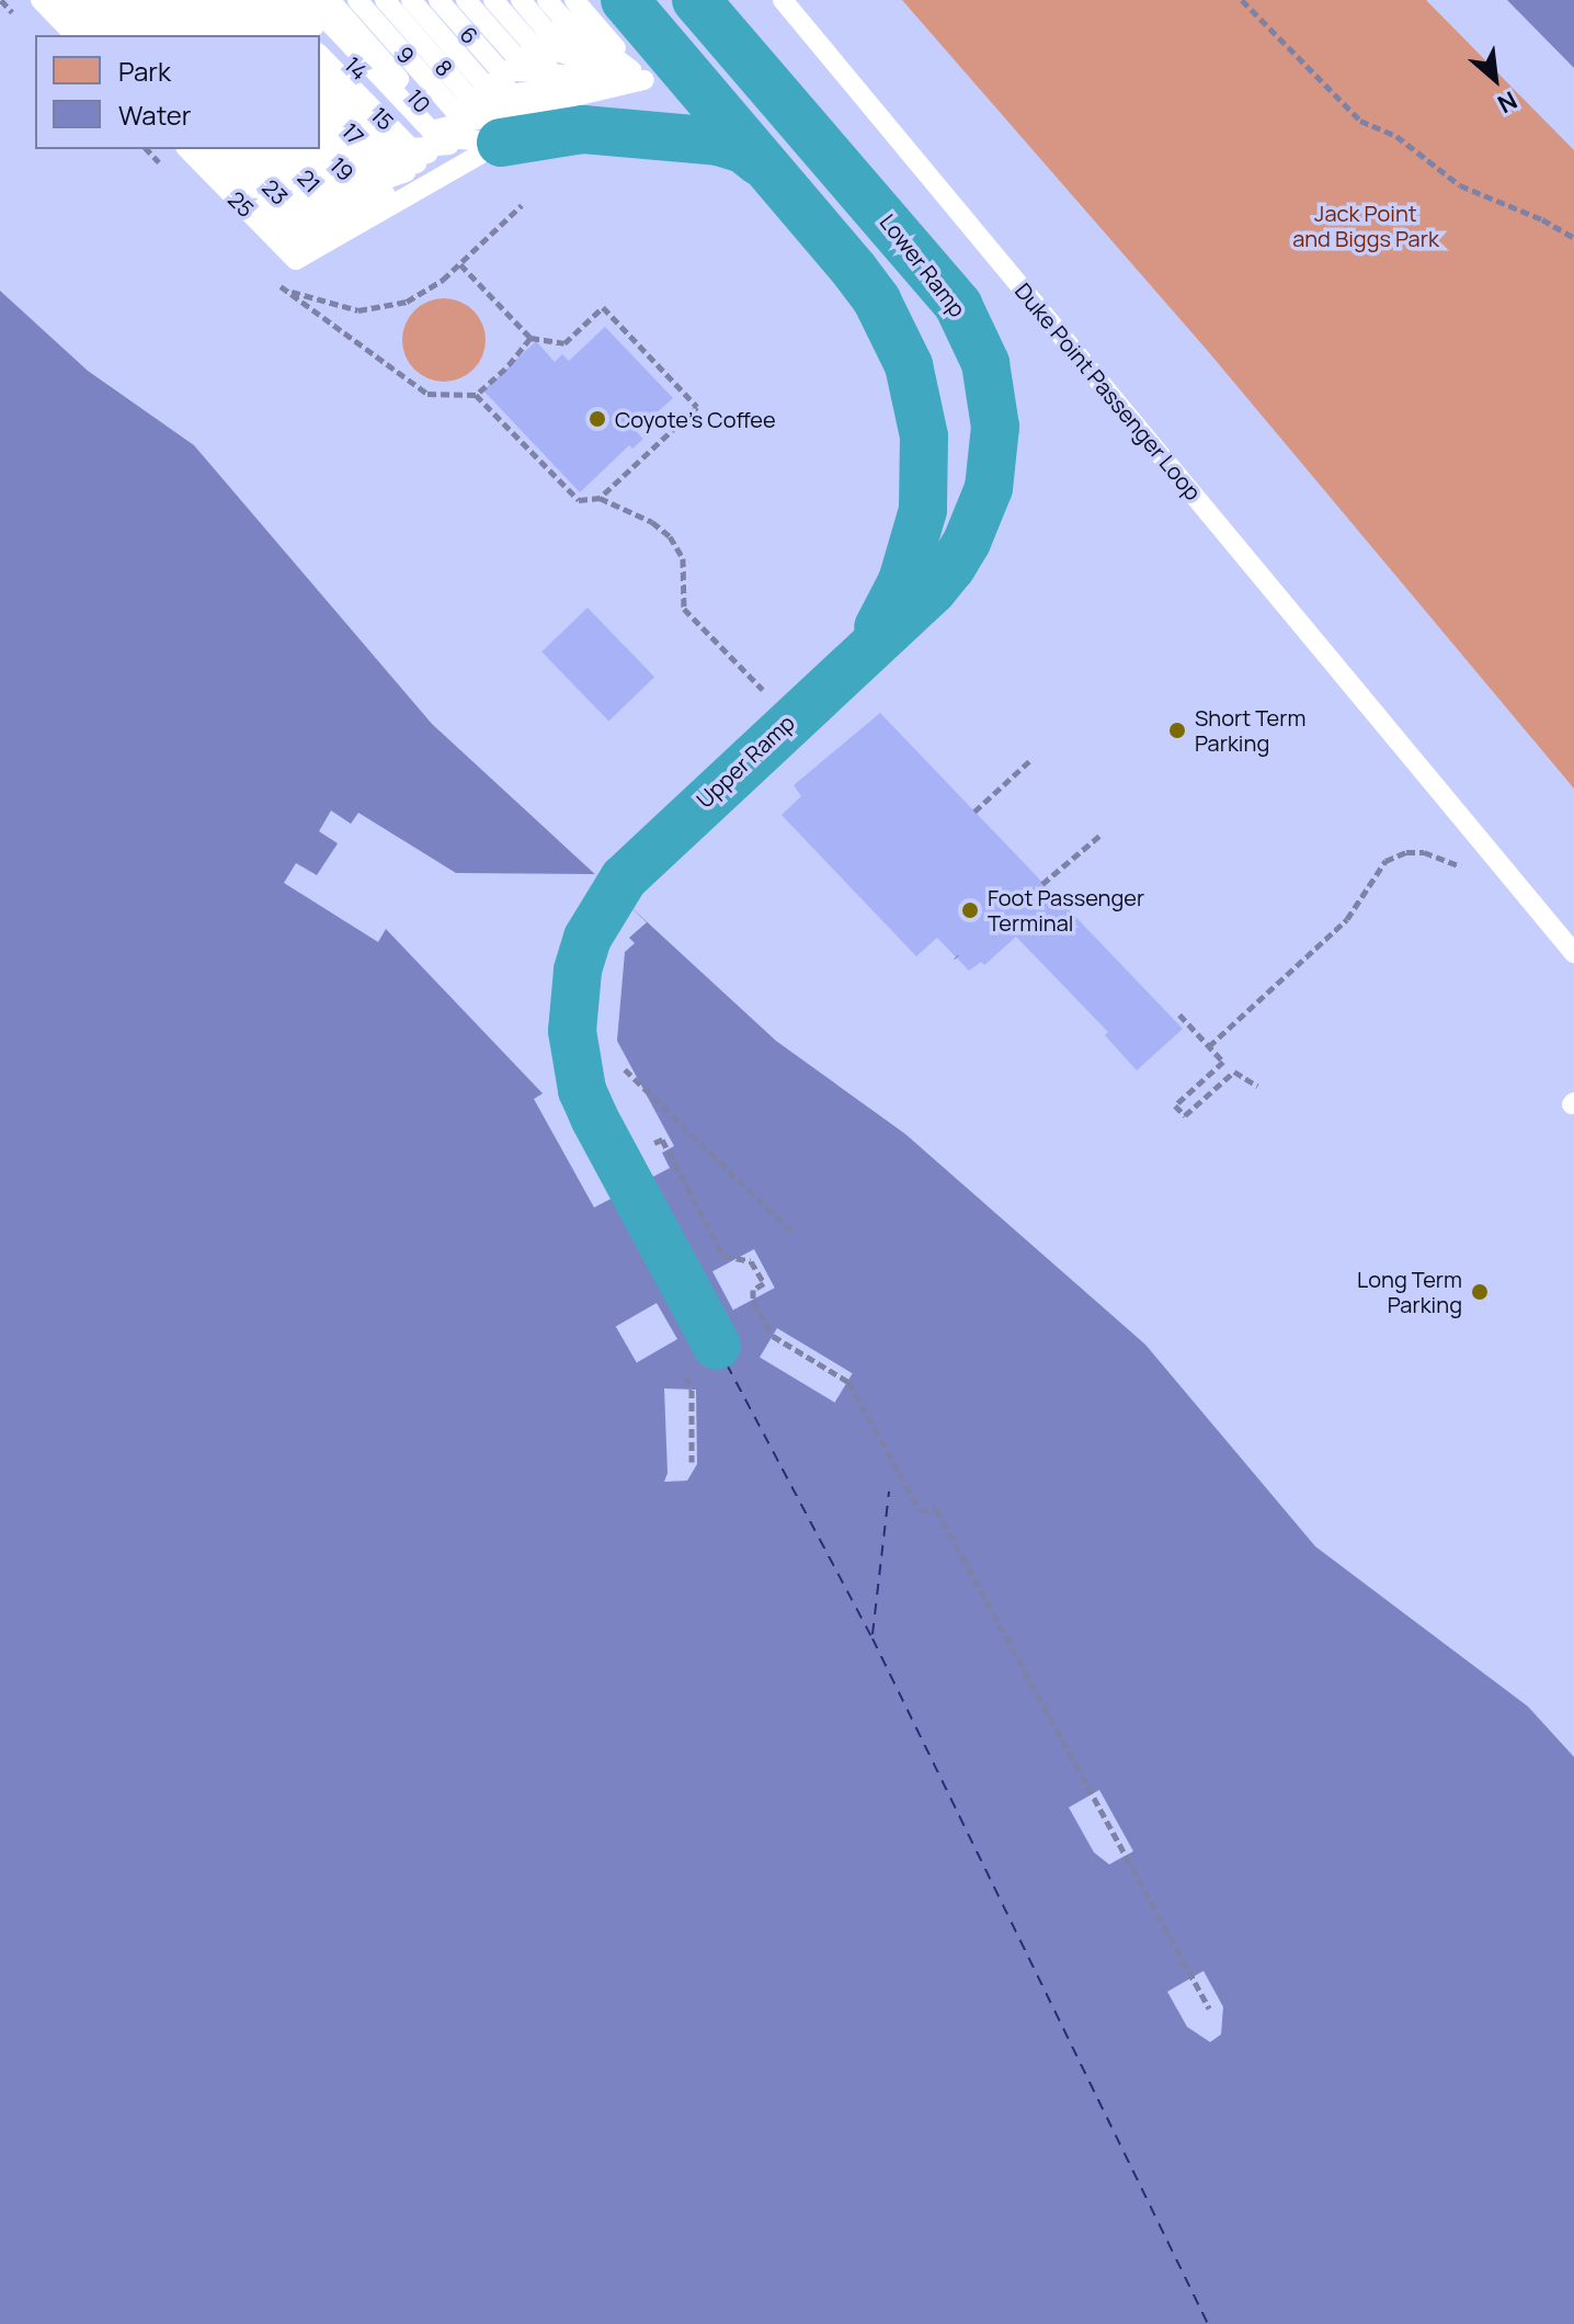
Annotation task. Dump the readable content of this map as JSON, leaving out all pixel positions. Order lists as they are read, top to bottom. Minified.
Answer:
{"streets":{"highway":["Lower Ramp","Upper Ramp"],"lane":["6","9","14","8","10","15","17","19","21","23","25","Duke Point Passenger Loop"]},"crossings":[["6","9"],["6","14"],["6","8"],["6","10"],["6","15"],["6","17"],["6","19"],["6","21"],["6","23"],["6","25"],["9","14"],["9","8"],["9","10"],["9","15"],["9","17"],["9","19"],["9","21"],["9","23"],["9","25"],["14","8"],["14","10"],["14","15"],["14","17"],["14","19"],["14","21"],["14","23"],["14","25"],["8","10"],["8","15"],["8","17"],["8","19"],["8","21"],["8","23"],["8","25"],["10","15"],["10","17"],["10","19"],["10","21"],["10","23"],["10","25"],["15","17"],["15","19"],["15","21"],["15","23"],["15","25"],["17","19"],["17","21"],["17","23"],["17","25"],["19","21"],["19","23"],["19","25"],["21","23"],["21","25"],["23","25"],["Lower Ramp","Upper Ramp"]],"parks":["Jack Point and Biggs Park"],"places":["Coyote's Coffee","Short Term Parking","Foot Passenger Terminal","Long Term Parking"],"legend":["Park","Water"],"north":"bottom right"}
